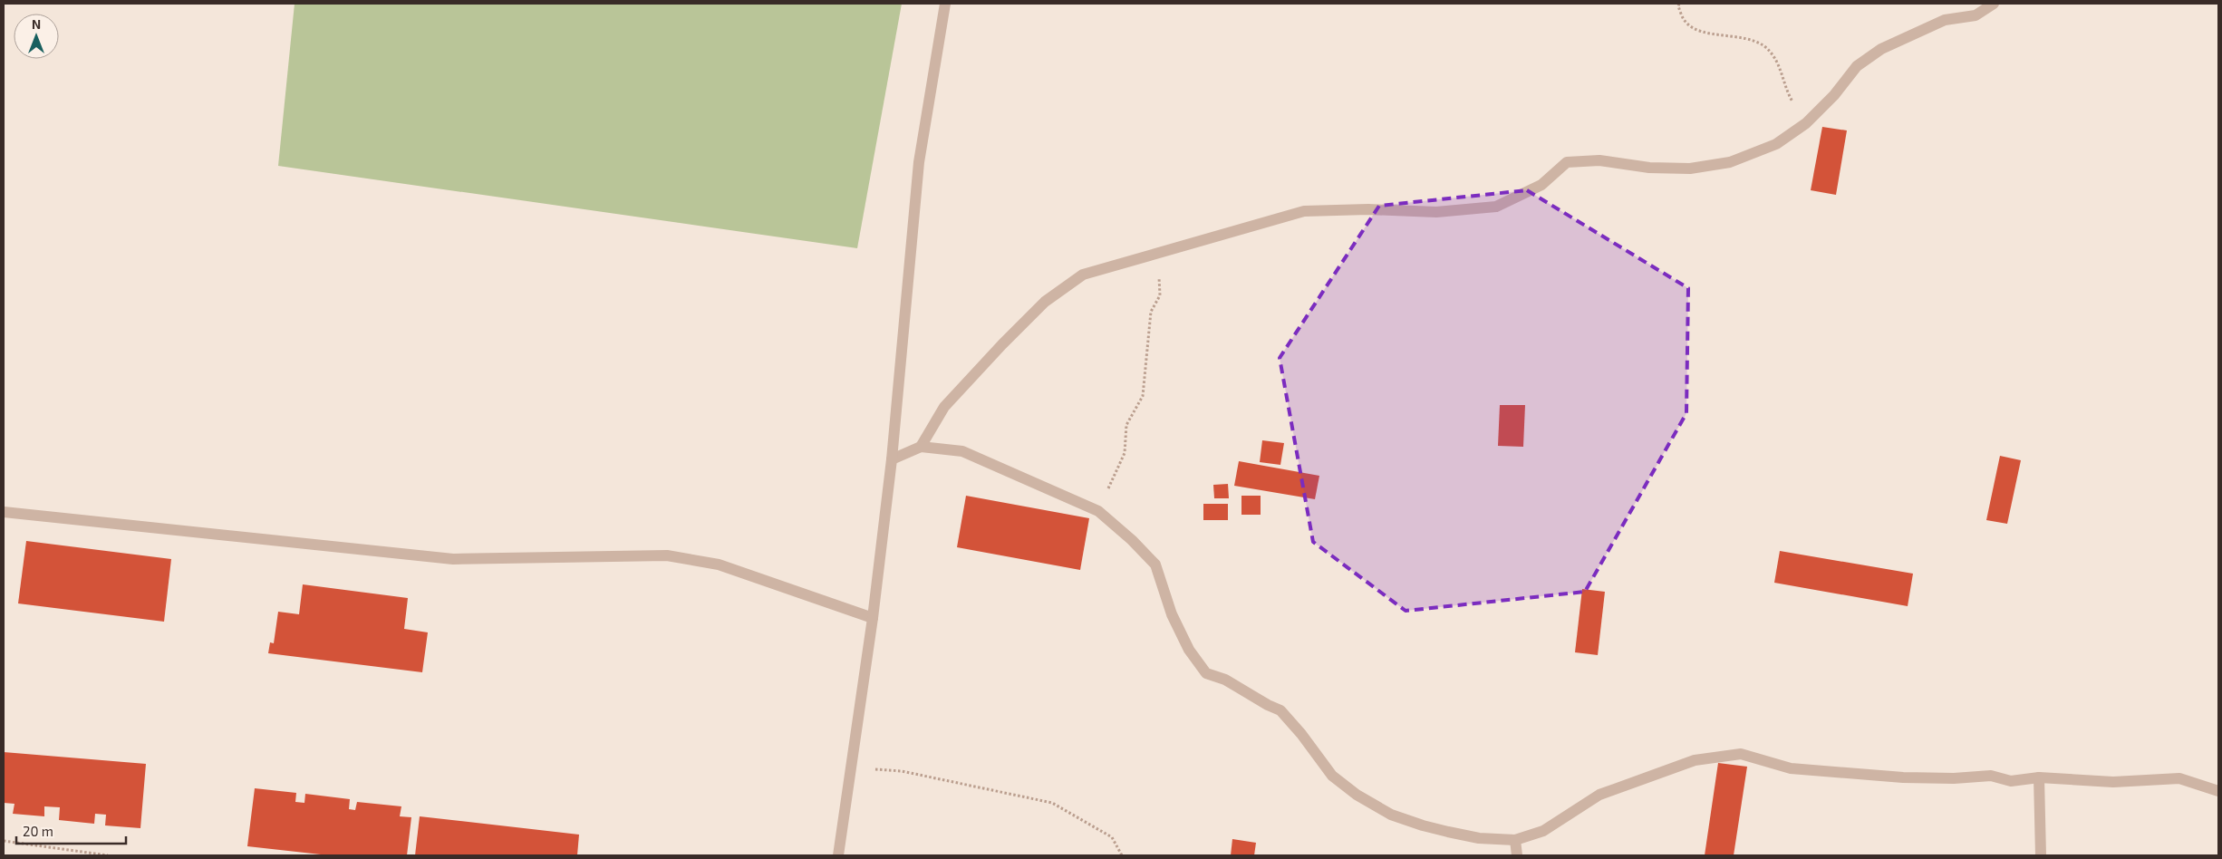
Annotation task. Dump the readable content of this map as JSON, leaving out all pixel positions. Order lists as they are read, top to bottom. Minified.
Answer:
{"scale_bar":"20 m","north":"top"}
